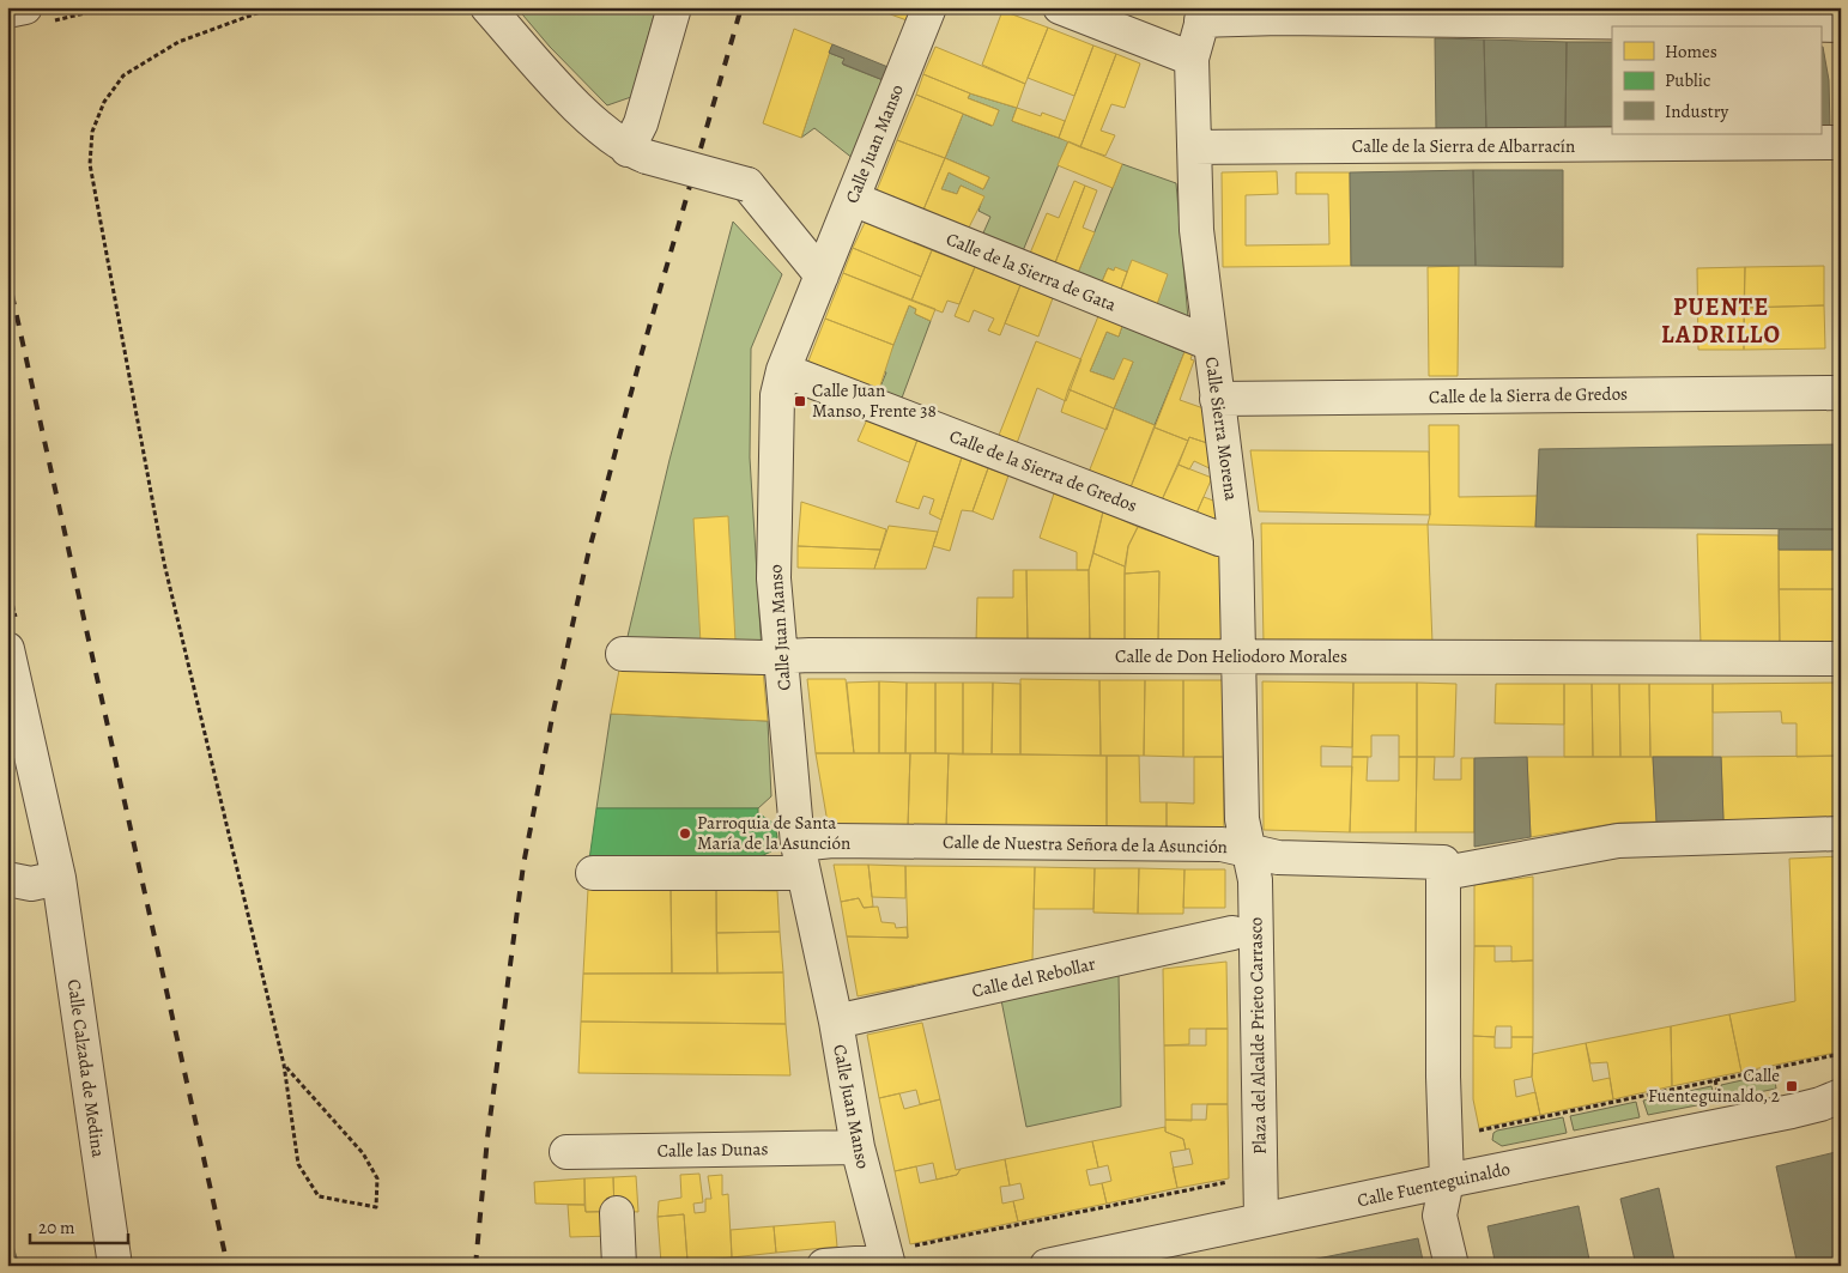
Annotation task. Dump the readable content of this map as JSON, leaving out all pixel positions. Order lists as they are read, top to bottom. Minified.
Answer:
{"streets":{"street":["Calle Juan Manso","Calle de la Sierra de Albarracín","Calle de la Sierra de Gata","Calle de la Sierra de Gredos","Calle Sierra Morena","Calle de Don Heliodoro Morales","Calle de Nuestra Señora de la Asunción","Calle del Rebollar","Plaza del Alcalde Prieto Carrasco","Calle Calzada de Medina","Calle las Dunas","Calle Fuenteguinaldo"]},"crossings":[["Calle Juan Manso","Calle de la Sierra de Gata"],["Calle Juan Manso","Calle de la Sierra de Gredos"],["Calle Juan Manso","Calle de Don Heliodoro Morales"],["Calle Juan Manso","Calle de Nuestra Señora de la Asunción"],["Calle Juan Manso","Calle del Rebollar"],["Calle Juan Manso","Calle las Dunas"],["Calle de la Sierra de Albarracín","Calle Sierra Morena"],["Calle de la Sierra de Gata","Calle Sierra Morena"],["Calle de la Sierra de Gredos","Calle Sierra Morena"],["Calle Sierra Morena","Calle de Don Heliodoro Morales"],["Calle Sierra Morena","Calle de Nuestra Señora de la Asunción"],["Calle Sierra Morena","Plaza del Alcalde Prieto Carrasco"],["Calle de Nuestra Señora de la Asunción","Plaza del Alcalde Prieto Carrasco"],["Plaza del Alcalde Prieto Carrasco","Calle Fuenteguinaldo"]],"districts":["PUENTE LADRILLO"],"places":{"transit":["Calle Juan Manso, Frente 38","Calle Fuenteguinaldo, 2"],"other":["Parroquia de Santa María de la Asunción"]},"legend":["Homes","Public","Industry"],"scale_bar":"20 m"}
